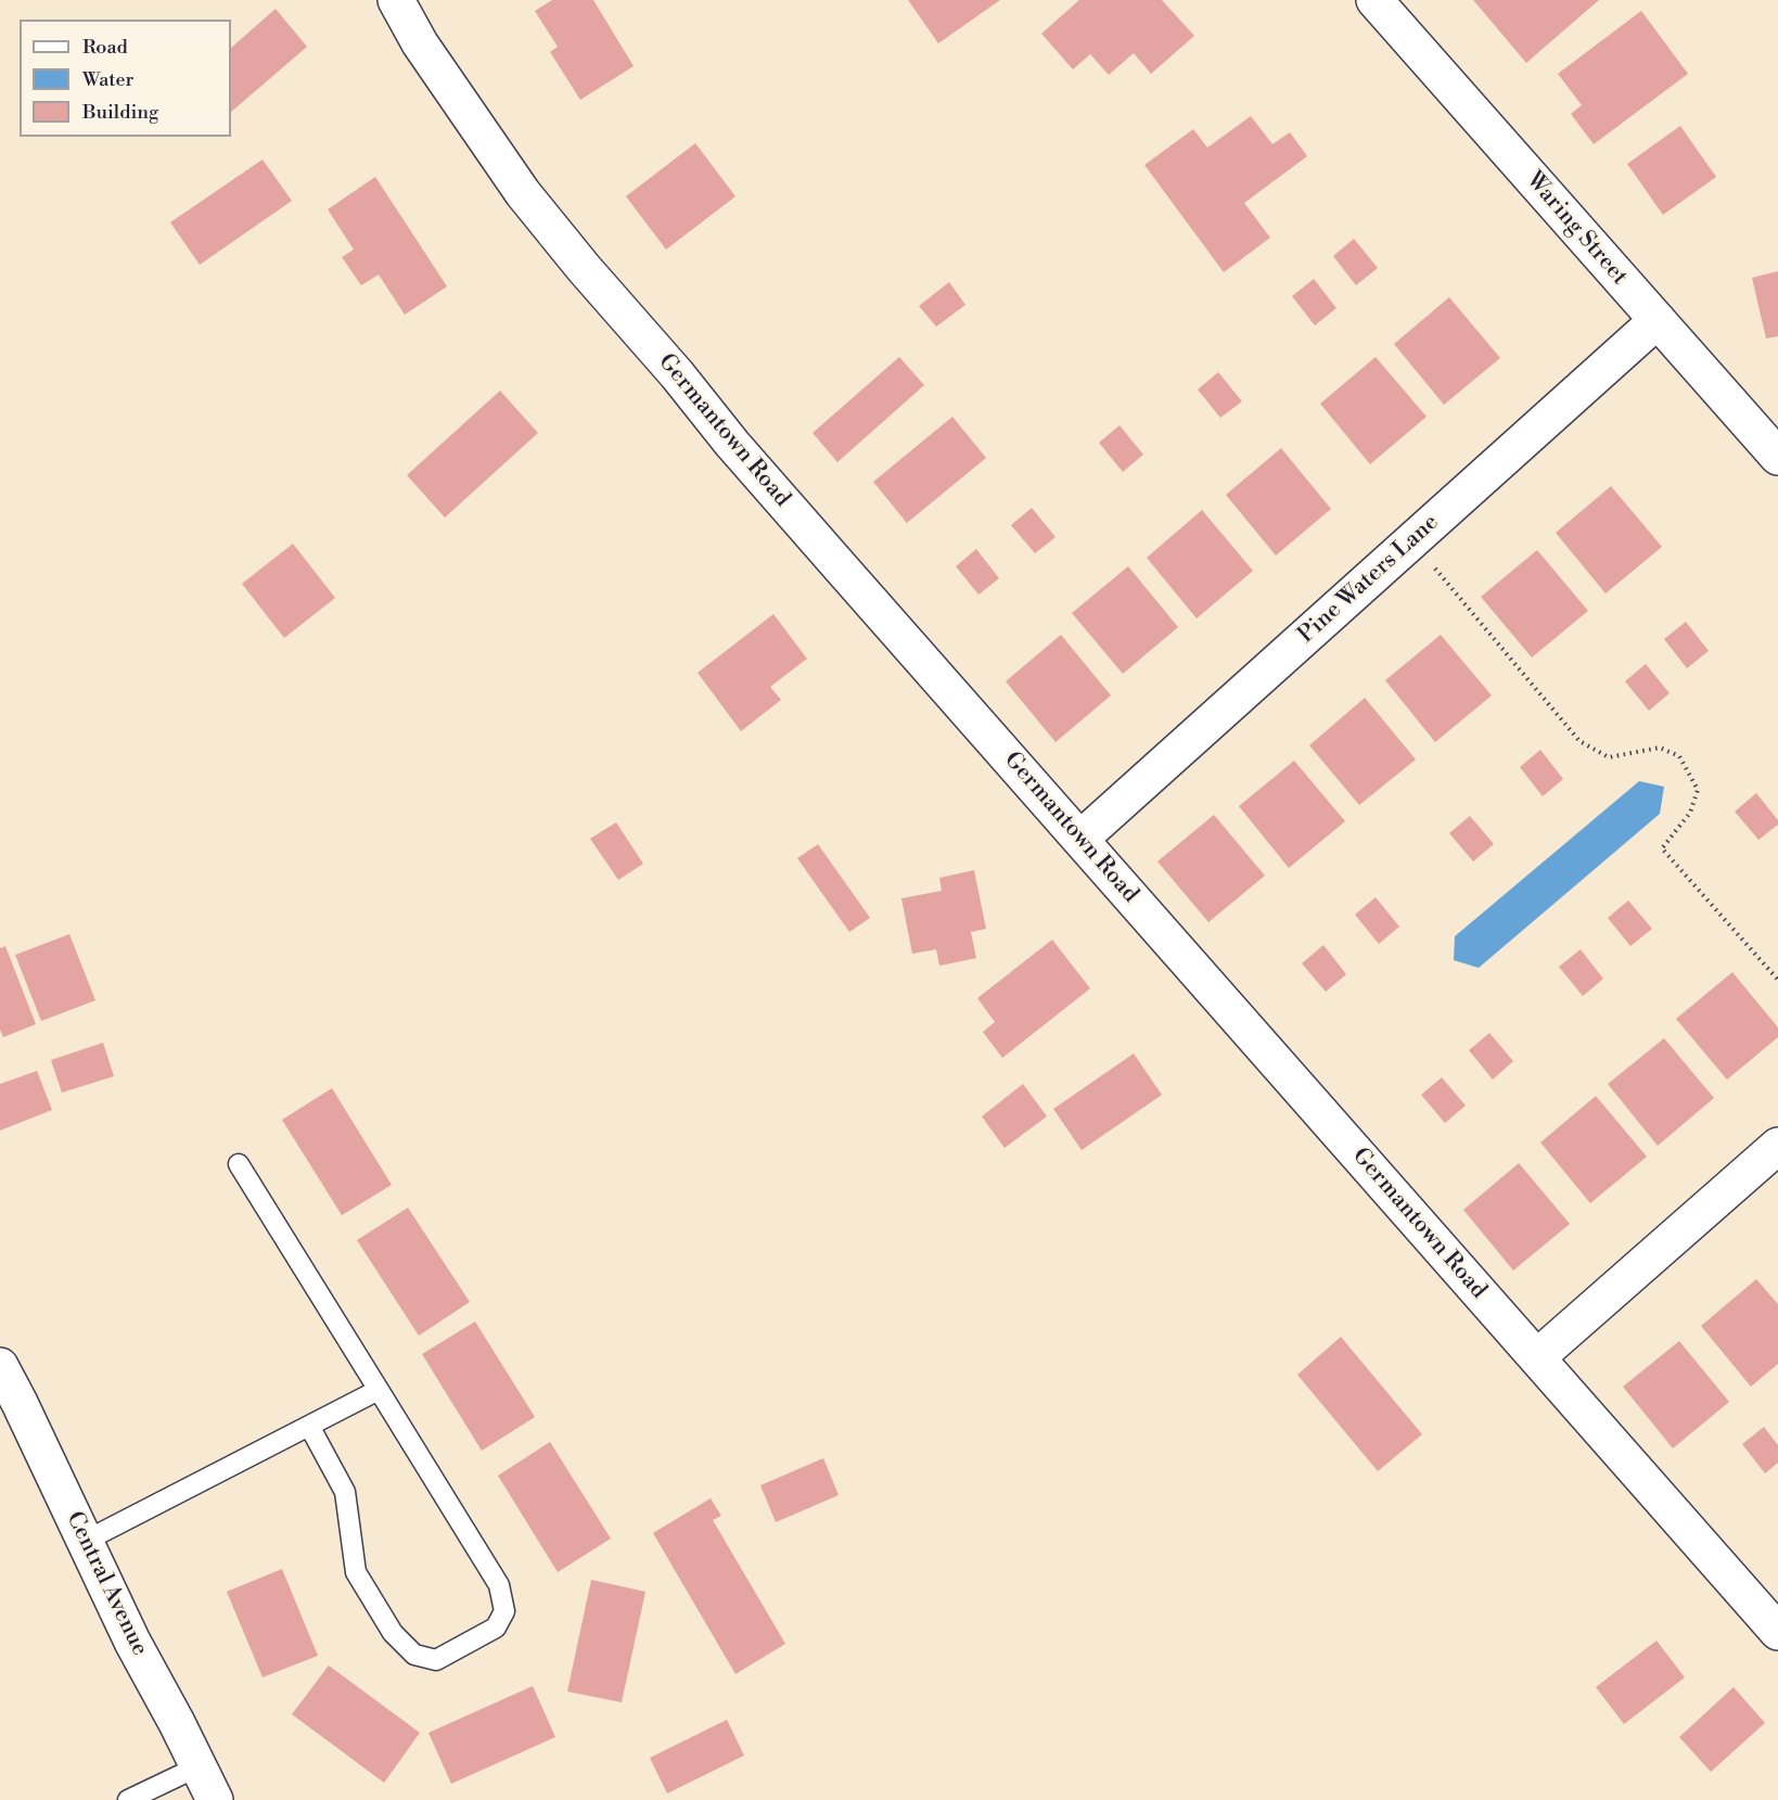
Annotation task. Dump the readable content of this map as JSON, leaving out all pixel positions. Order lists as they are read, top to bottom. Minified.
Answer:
{"streets":{"street":["Waring Street","Germantown Road","Pine Waters Lane","Central Avenue"]},"crossings":[["Waring Street","Pine Waters Lane"],["Germantown Road","Pine Waters Lane"]],"legend":["Road","Water","Building"]}
